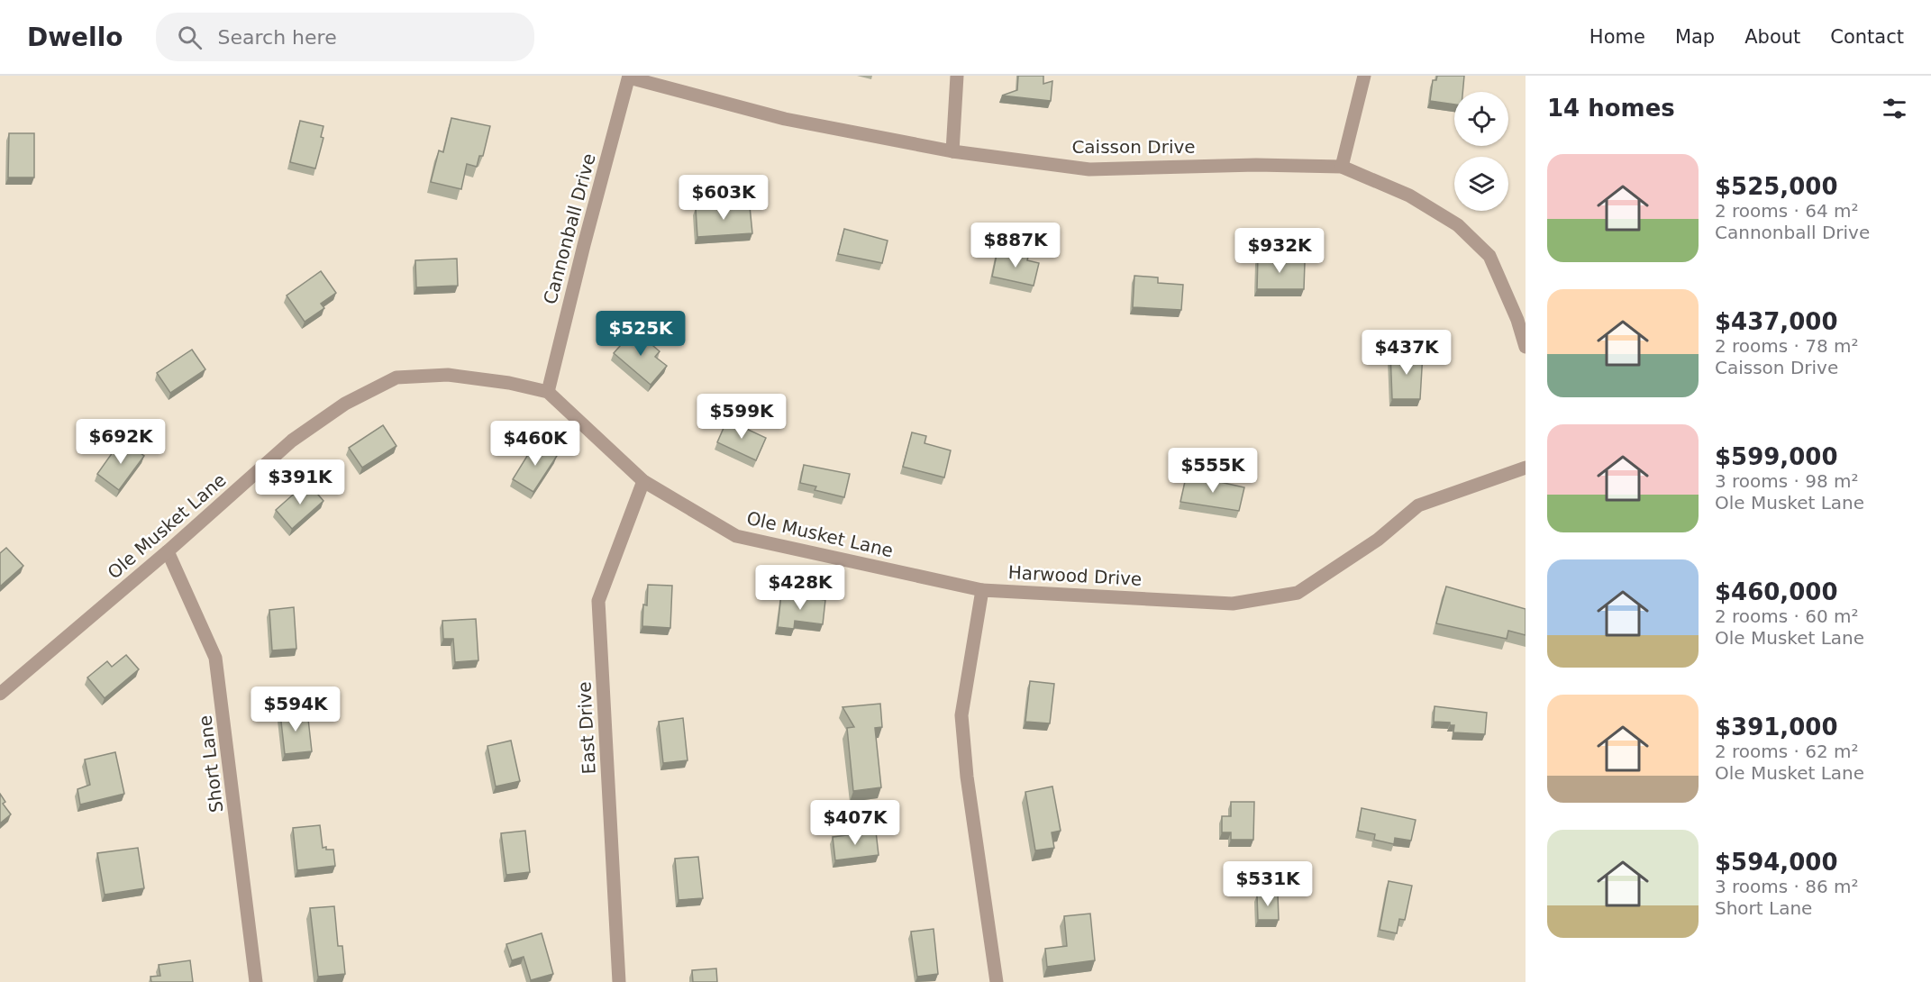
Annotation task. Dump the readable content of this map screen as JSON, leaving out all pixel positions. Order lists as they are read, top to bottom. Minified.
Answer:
{"streets":{"street":["Caisson Drive","Cannonball Drive","Ole Musket Lane","Harwood Drive","East Drive","Short Lane"]},"crossings":[["Caisson Drive","Cannonball Drive"],["Cannonball Drive","Ole Musket Lane"],["Ole Musket Lane","Harwood Drive"],["Ole Musket Lane","East Drive"],["Ole Musket Lane","Short Lane"]],"page":{"header":"Dwello","search":"Search here","nav":["Home","Map","About","Contact"],"heading":"14 homes","list":[{"name":"$525,000","note":"2 rooms · 64 m² · Cannonball Drive"},{"name":"$437,000","note":"2 rooms · 78 m² · Caisson Drive"},{"name":"$599,000","note":"3 rooms · 98 m² · Ole Musket Lane"},{"name":"$460,000","note":"2 rooms · 60 m² · Ole Musket Lane"},{"name":"$391,000","note":"2 rooms · 62 m² · Ole Musket Lane"},{"name":"$594,000","note":"3 rooms · 86 m² · Short Lane"}],"price":["$603K","$887K","$932K","$525K","$437K","$599K","$692K","$460K","$555K","$391K","$428K","$594K","$407K","$531K"]}}
